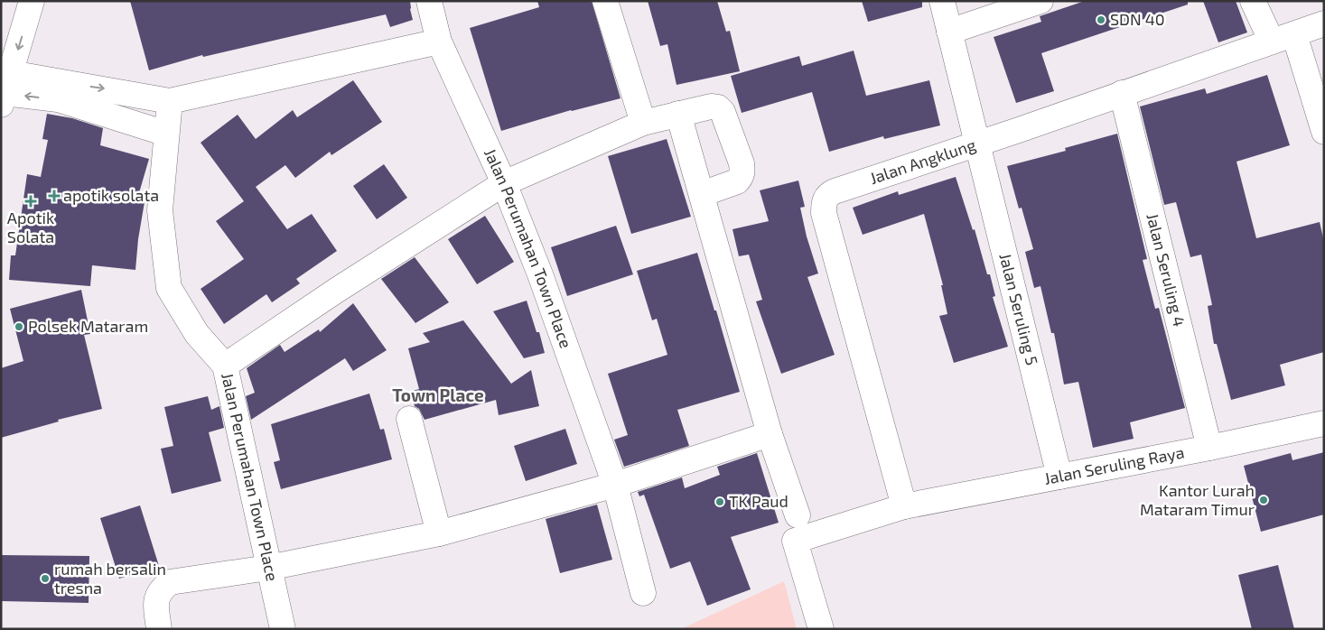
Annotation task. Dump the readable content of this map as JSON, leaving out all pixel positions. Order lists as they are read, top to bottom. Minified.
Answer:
{"streets":{"street":["Jalan Angklung","Jalan Perumahan Town Place","Jalan Seruling 4","Jalan Seruling 5","Jalan Seruling Raya"]},"crossings":[["Jalan Angklung","Jalan Seruling 4"],["Jalan Angklung","Jalan Seruling 5"],["Jalan Angklung","Jalan Seruling Raya"],["Jalan Seruling 4","Jalan Seruling Raya"],["Jalan Seruling 5","Jalan Seruling Raya"]],"districts":["Town Place"],"places":{"other":["SDN 40","Polsek Mataram","Kantor Lurah Mataram Timur","TK Paud","rumah bersalin tresna"],"health":["apotik solata","Apotik Solata"]}}
